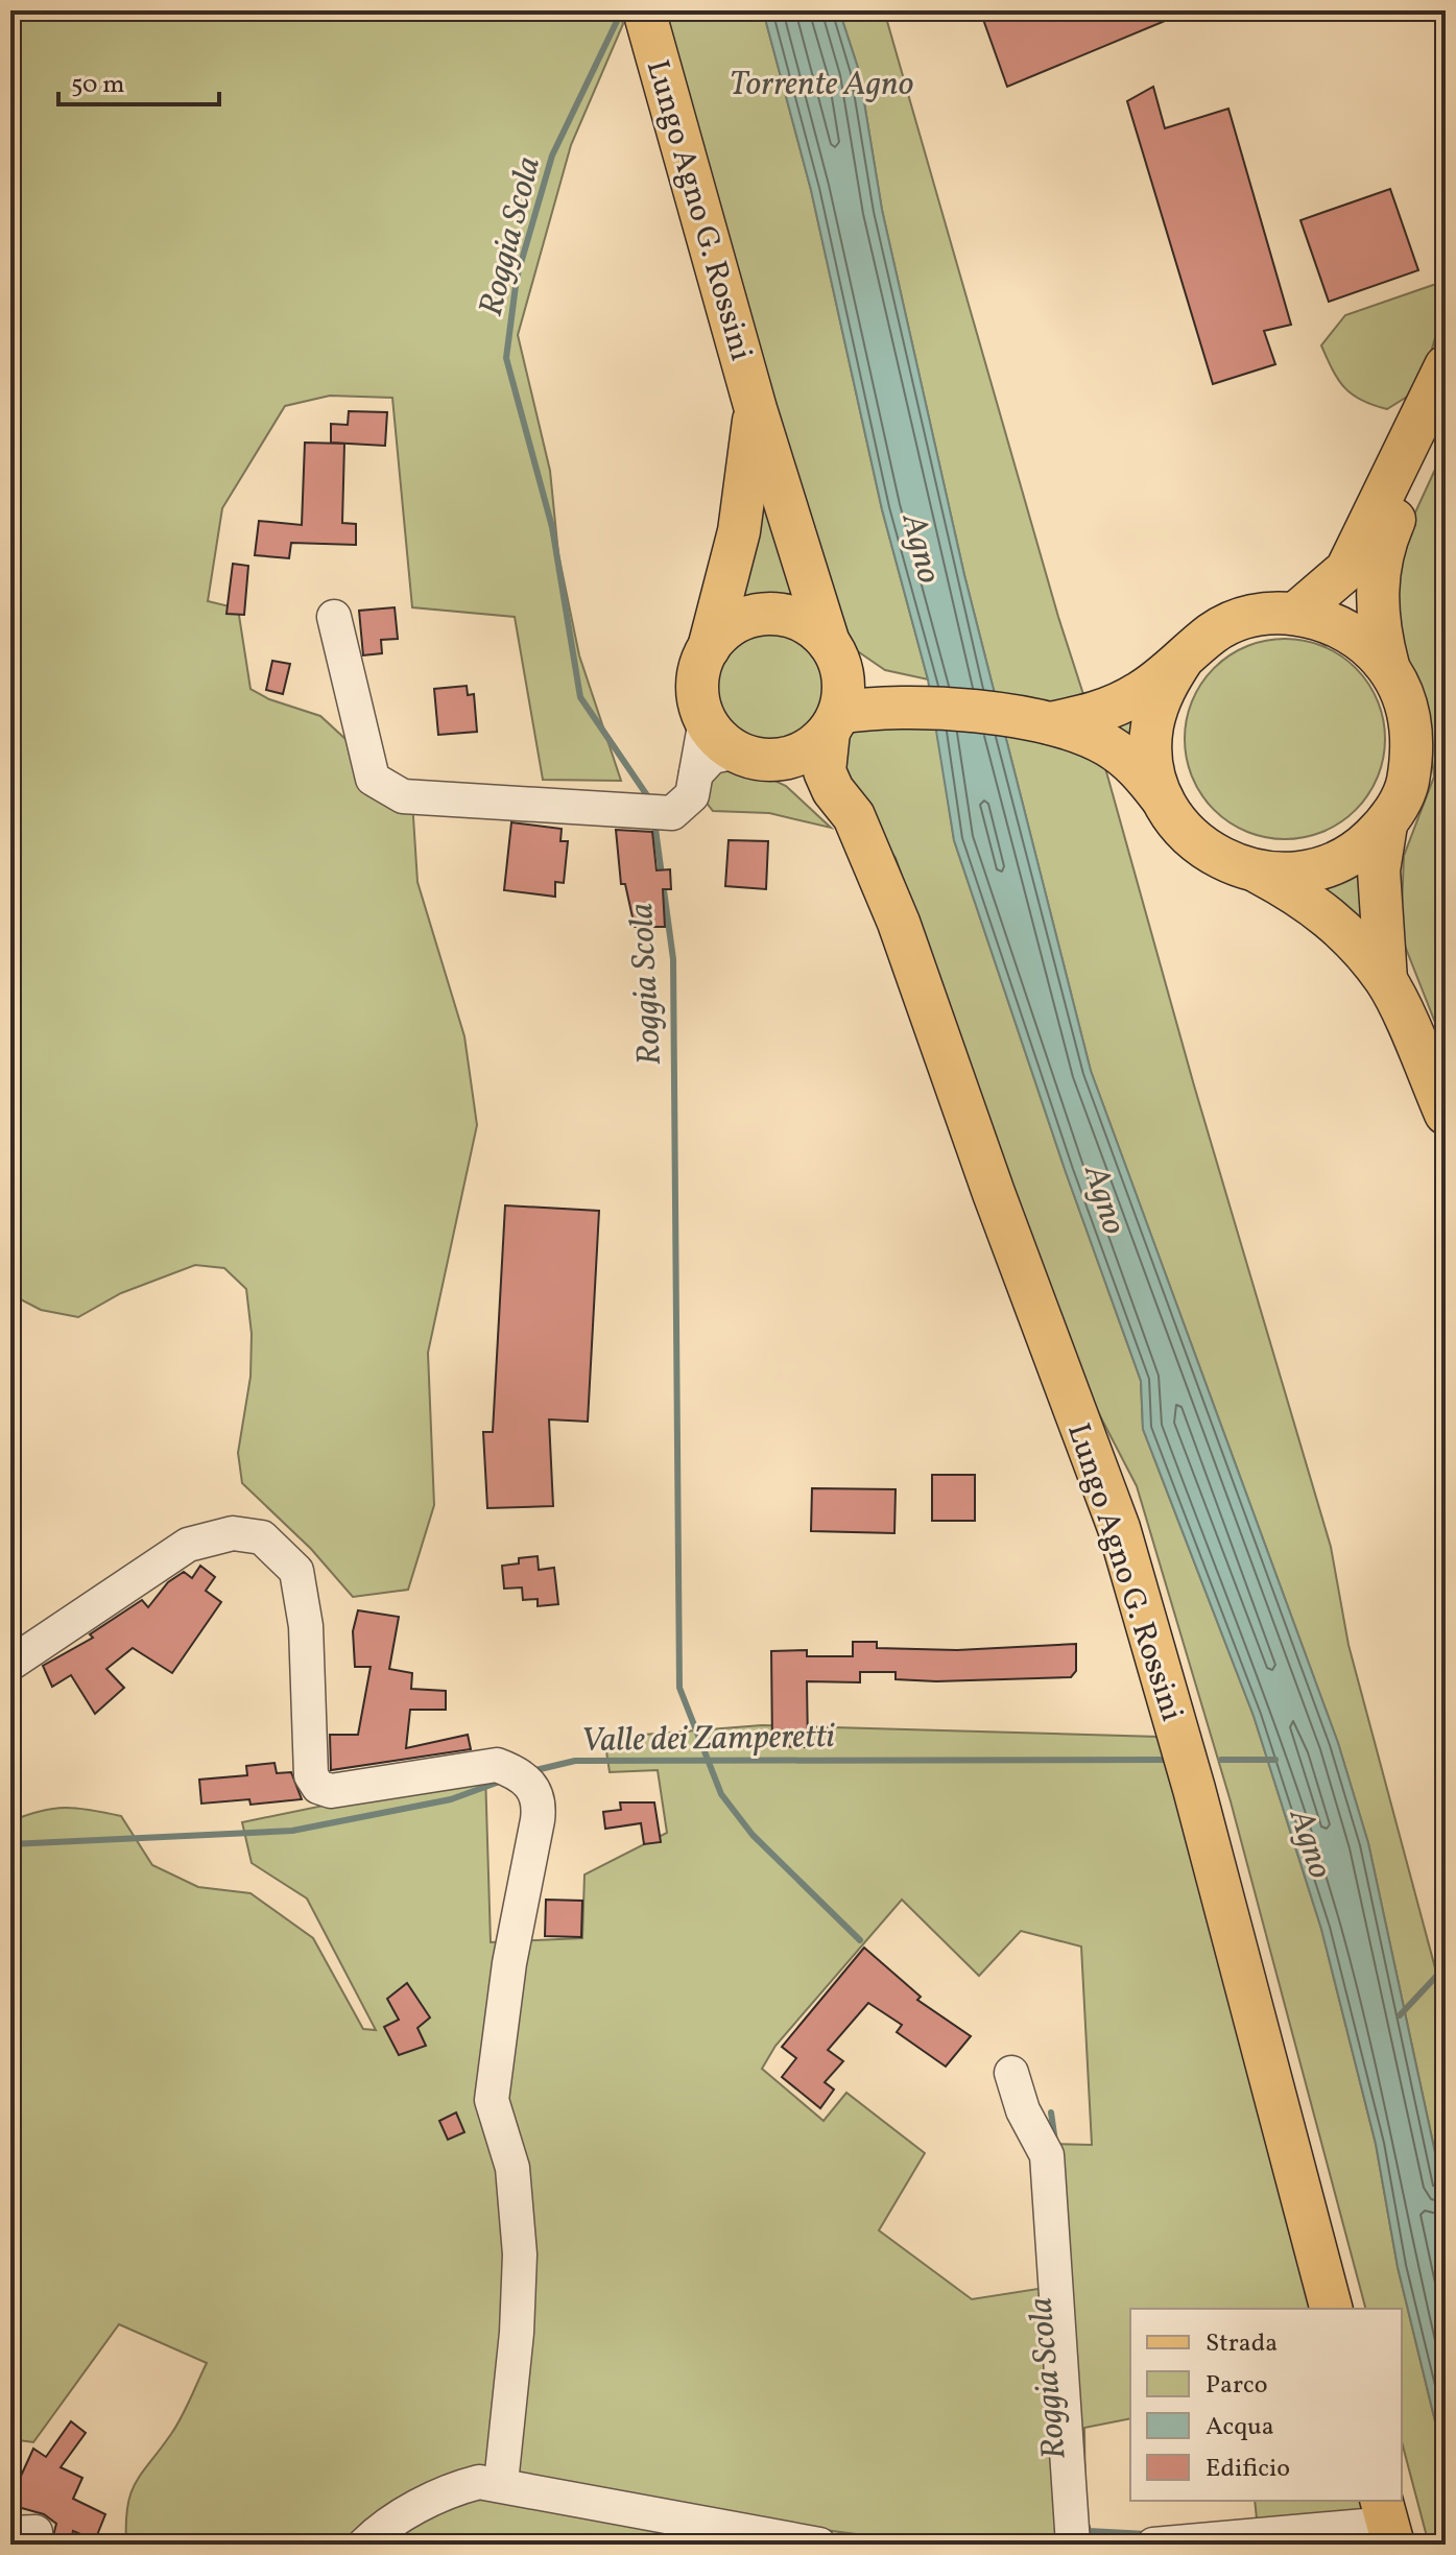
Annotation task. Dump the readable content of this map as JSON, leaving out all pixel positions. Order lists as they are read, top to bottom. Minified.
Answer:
{"streets":{"main road":["Lungo Agno G. Rossini"]},"water":["Torrente Agno","Roggia Scola","Agno","Valle dei Zamperetti"],"legend":["Strada","Parco","Acqua","Edificio"],"scale_bar":"50 m"}
